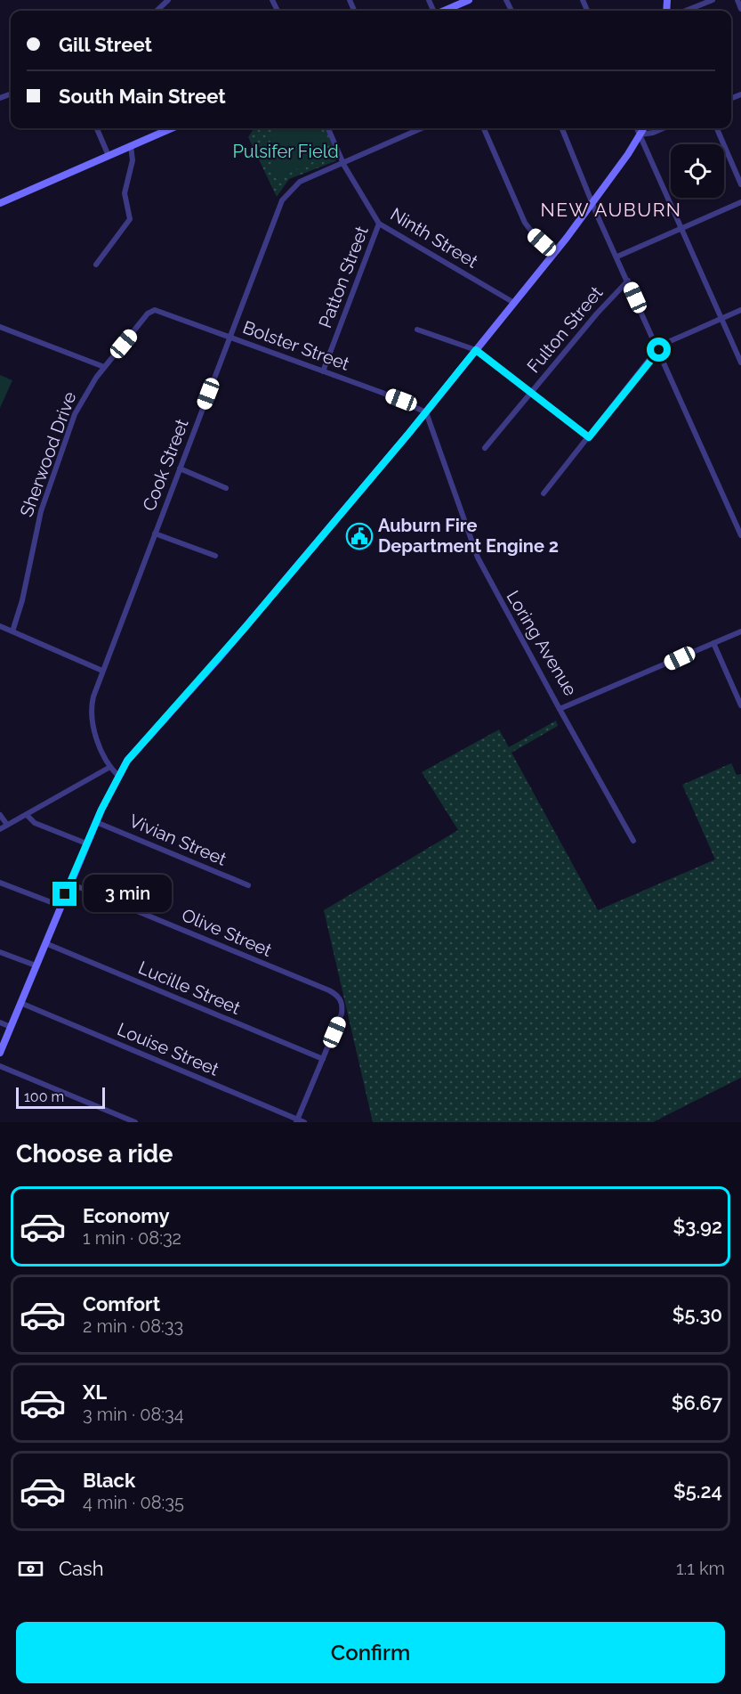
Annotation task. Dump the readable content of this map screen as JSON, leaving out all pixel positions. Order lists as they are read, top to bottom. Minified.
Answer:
{"streets":{"street":["Ninth Street","Patton Street","Fulton Street","Bolster Street","Sherwood Drive","Cook Street","Loring Avenue","Vivian Street","Olive Street","Lucille Street","Louise Street"]},"crossings":[["Ninth Street","Patton Street"],["Ninth Street","Cook Street"],["Patton Street","Bolster Street"],["Bolster Street","Sherwood Drive"],["Bolster Street","Cook Street"],["Bolster Street","Loring Avenue"],["Olive Street","Lucille Street"]],"districts":["NEW AUBURN"],"parks":["Pulsifer Field"],"places":{"public building":["Auburn Fire Department Engine 2"]},"scale_bar":"100 m","page":{"banner":["Gill Street","South Main Street"],"bubble":"3 min","scale":"100 m","heading":"Choose a ride","list":[{"name":"Economy","note":"1 min · 08:32","value":"$3.92"},{"name":"Comfort","note":"2 min · 08:33","value":"$5.30"},{"name":"XL","note":"3 min · 08:34","value":"$6.67"},{"name":"Black","note":"4 min · 08:35","value":"$5.24"}],"pay":["Cash","1.1 km"],"buttons":"Confirm"}}
